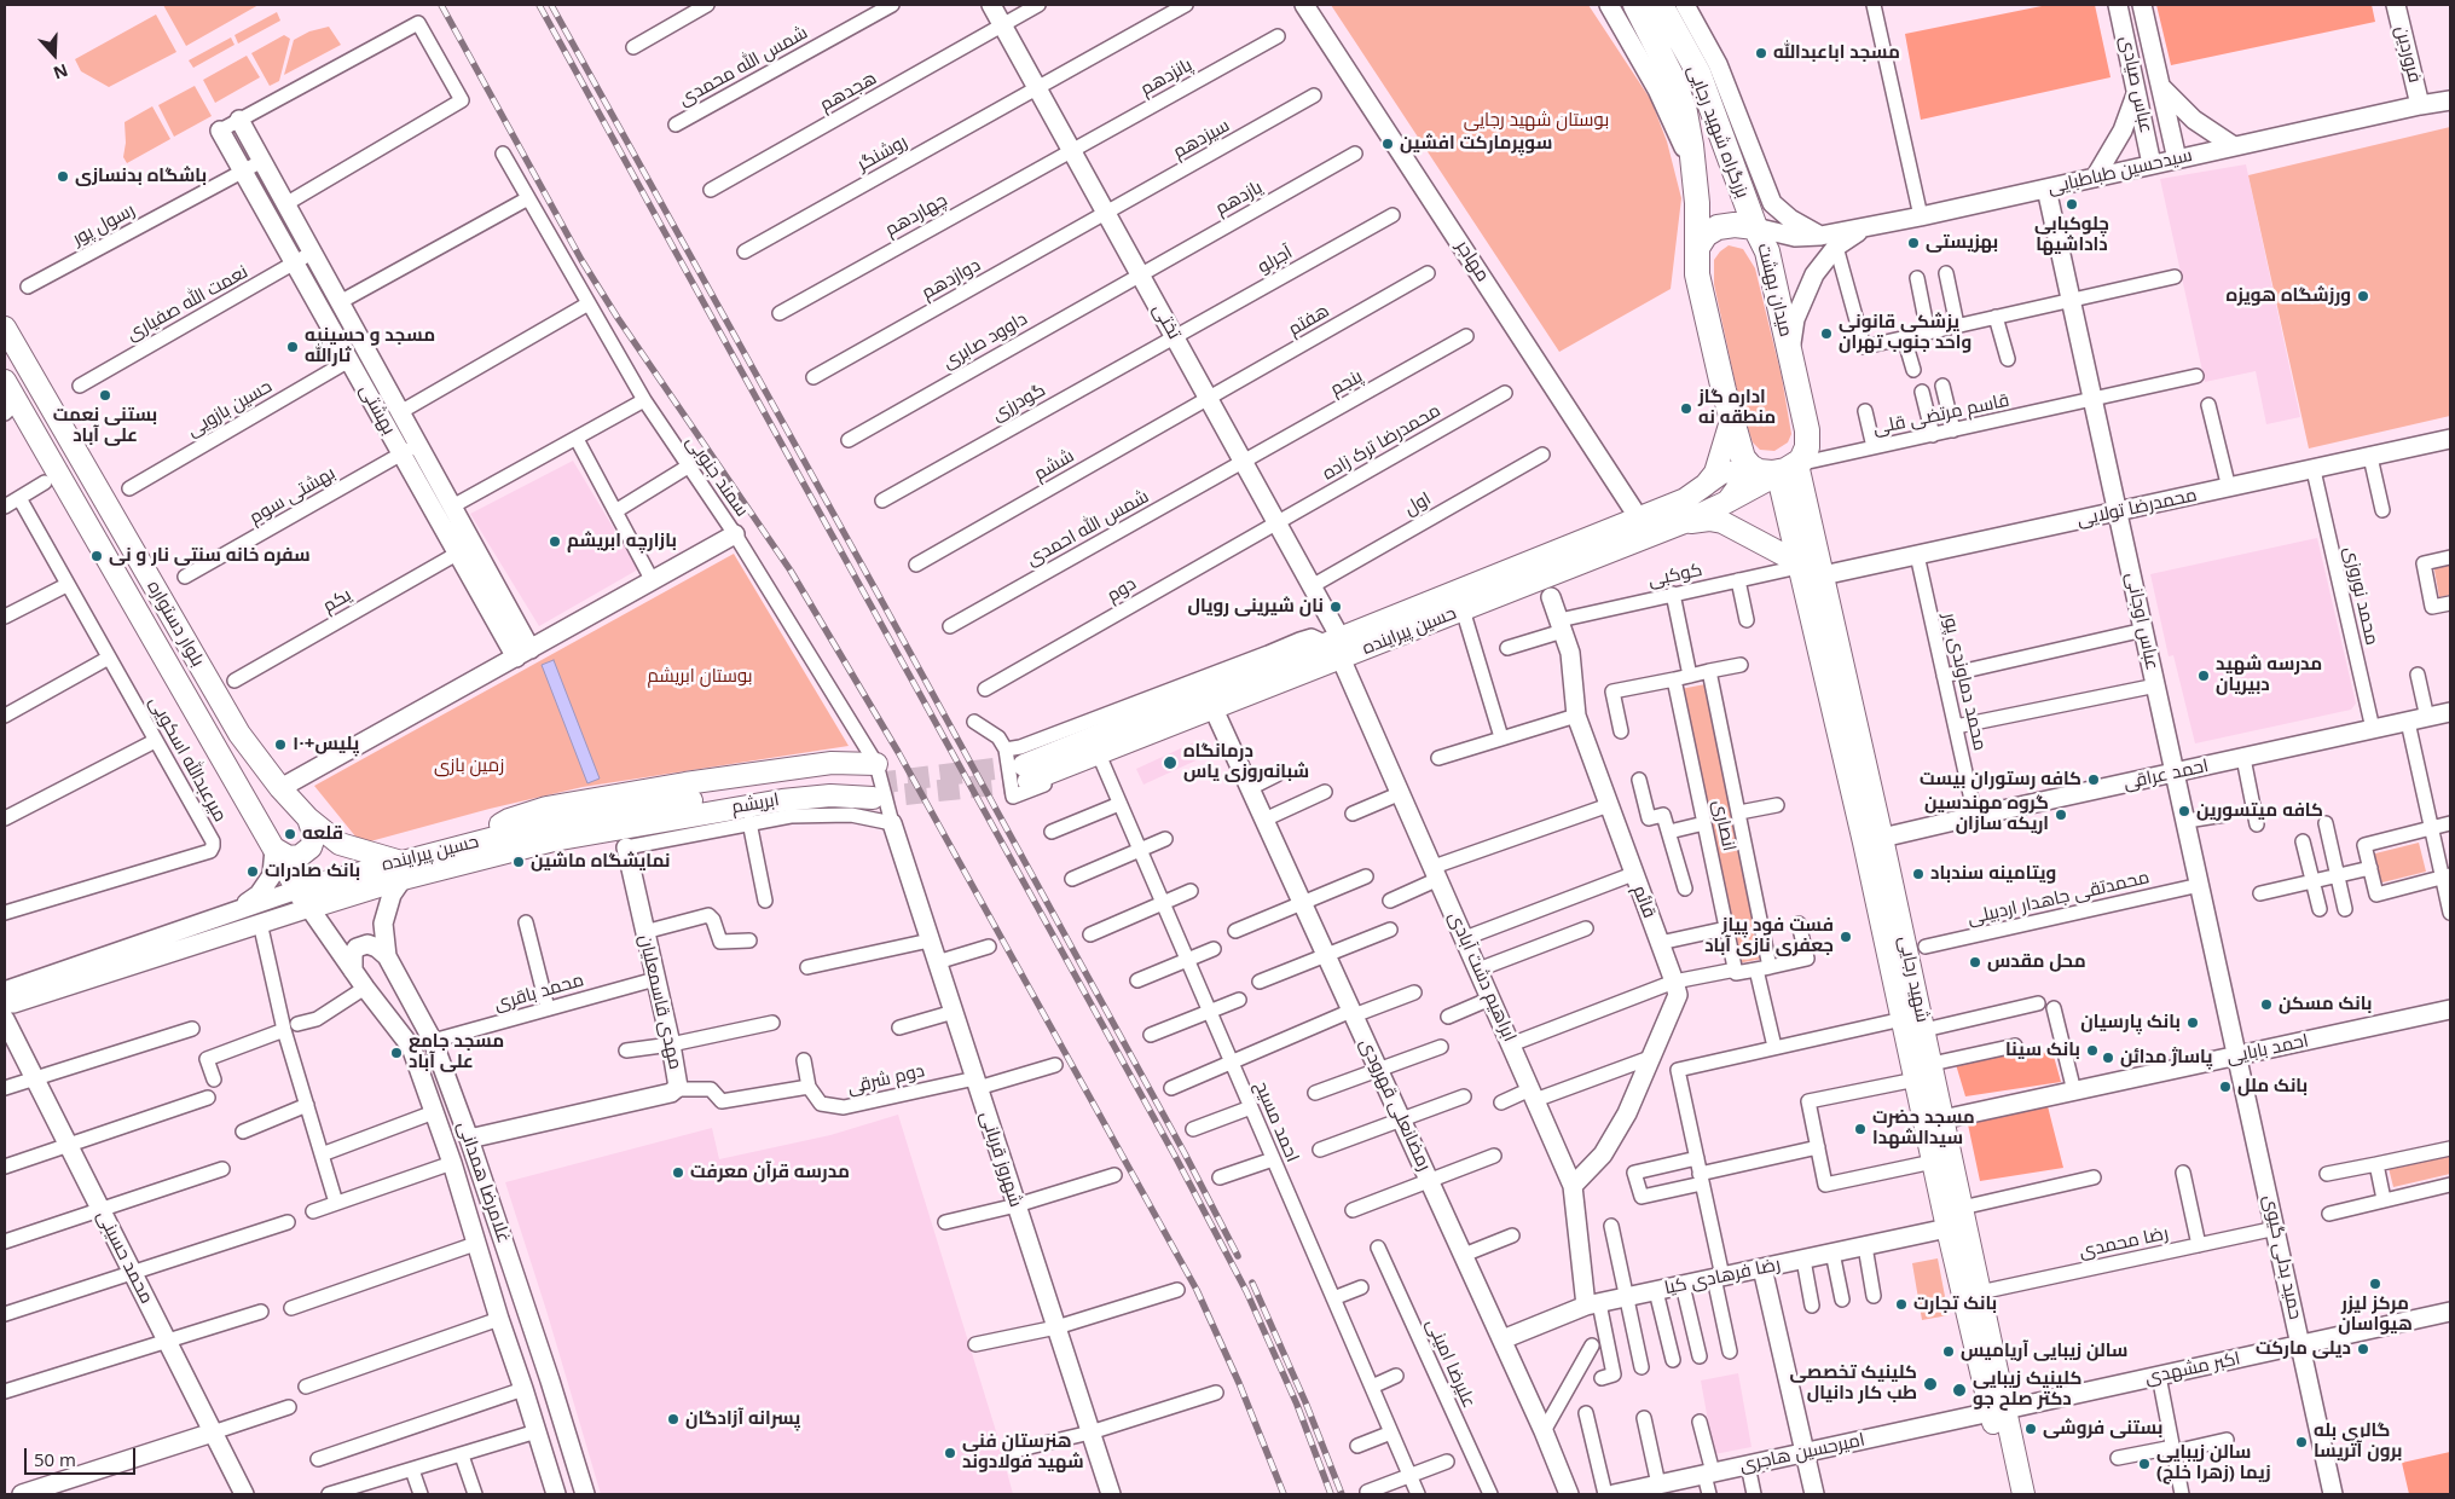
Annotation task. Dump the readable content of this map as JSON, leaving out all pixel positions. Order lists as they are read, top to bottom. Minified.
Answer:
{"streets":{"highway":["بزرگراه شهید رجایی","میدان بهشت"],"main road":["بلوار دستواره","حسین پیراینده","شهید رجایی"],"street":["فروردین","شمس الله محمدی","پانزدهم","عباس صیادی","هجدهم","سیزدهم","روشنگر","سیدحسین طباطبایی","یازدهم","چهاردهم","رسول پور","آجرلو","مهاجر","دوازدهم","نعمت الله صفیاری","هفتم","تختی","داوود صابری","پنجم","گودرزی","حسین بازویی","بهشتی","قاسم مرتضی قلی","محمدرضا ترک زاده","ششم","سمند جنوبی","بهشتی سوم","اول","محمدرضا تولایی","شمس الله احمدی","کوکبی","دوم","محمد نوروزی","یکم","عباس اوجانی","محمد دماوندی پور","میرعبدالله اسکویی","احمد عراقی","ابریشم","انصاری","محمدتقی جاهدار اردبیلی","قائم","ابراهیم دشت آبادی","محمد باقری","مهدی قاسمعلیان","احمد بابایی","دوم شرقی","رمضانعلی قهرودی","احمد مسیح","شهروز قربانی","غلامرضا همدانی","رضا محمدی","محمد حسینی","حمید بدلی گیوی","رضا فرهادی کیا","علیرضا امینی","اکبر مشهدی","امیرحسین هاجری"]},"crossings":[["فروردین","سیدحسین طباطبایی"],["پانزدهم","چهاردهم"],["پانزدهم","تختی"],["عباس صیادی","سیدحسین طباطبایی"],["هجدهم","تختی"],["بزرگراه شهید رجایی","سیدحسین طباطبایی"],["بزرگراه شهید رجایی","میدان بهشت"],["سیزدهم","دوازدهم"],["سیزدهم","تختی"],["روشنگر","تختی"],["سیدحسین طباطبایی","میدان بهشت"],["سیدحسین طباطبایی","عباس اوجانی"],["یازدهم","تختی"],["یازدهم","داوود صابری"],["چهاردهم","تختی"],["رسول پور","بهشتی"],["آجرلو","تختی"],["آجرلو","گودرزی"],["مهاجر","حسین پیراینده"],["دوازدهم","تختی"],["میدان بهشت","قاسم مرتضی قلی"],["میدان بهشت","حسین پیراینده"],["میدان بهشت","شهید رجایی"],["نعمت الله صفیاری","بهشتی"],["هفتم","تختی"],["هفتم","ششم"],["تختی","داوود صابری"],["تختی","پنجم"],["تختی","گودرزی"],["تختی","محمدرضا ترک زاده"],["تختی","ششم"],["تختی","اول"],["تختی","شمس الله احمدی"],["تختی","دوم"],["تختی","حسین پیراینده"],["تختی","ابراهیم دشت آبادی"],["پنجم","شمس الله احمدی"],["حسین بازویی","بهشتی"],["بهشتی","بهشتی سوم"],["بهشتی","یکم"],["قاسم مرتضی قلی","عباس اوجانی"],["قاسم مرتضی قلی","حسین پیراینده"],["قاسم مرتضی قلی","شهید رجایی"],["محمدرضا ترک زاده","دوم"],["سمند جنوبی","حسین پیراینده"],["سمند جنوبی","ابریشم"],["سمند جنوبی","شهروز قربانی"],["محمدرضا تولایی","محمد نوروزی"],["محمدرضا تولایی","عباس اوجانی"],["محمدرضا تولایی","محمد دماوندی پور"],["محمدرضا تولایی","شهید رجایی"],["کوکبی","قائم"],["کوکبی","شهید رجایی"],["محمد نوروزی","احمد عراقی"],["عباس اوجانی","احمد عراقی"],["عباس اوجانی","محمدتقی جاهدار اردبیلی"],["عباس اوجانی","احمد بابایی"],["عباس اوجانی","حمید بدلی گیوی"],["بلوار دستواره","حسین پیراینده"],["بلوار دستواره","غلامرضا همدانی"],["حسین پیراینده","ابراهیم دشت آبادی"],["حسین پیراینده","شهید رجایی"],["حسین پیراینده","غلامرضا همدانی"],["محمد دماوندی پور","احمد عراقی"],["احمد عراقی","شهید رجایی"],["ابریشم","مهدی قاسمعلیان"],["ابریشم","شهروز قربانی"],["قائم","ابراهیم دشت آبادی"],["ابراهیم دشت آبادی","رضا فرهادی کیا"],["شهید رجایی","احمد بابایی"],["شهید رجایی","رضا محمدی"],["شهید رجایی","رضا فرهادی کیا"],["شهید رجایی","اکبر مشهدی"],["شهید رجایی","امیرحسین هاجری"],["محمد باقری","مهدی قاسمعلیان"],["محمد باقری","غلامرضا همدانی"],["مهدی قاسمعلیان","غلامرضا همدانی"],["احمد بابایی","حمید بدلی گیوی"],["دوم شرقی","شهروز قربانی"],["رمضانعلی قهرودی","رضا فرهادی کیا"],["رضا محمدی","حمید بدلی گیوی"],["حمید بدلی گیوی","اکبر مشهدی"],["اکبر مشهدی","امیرحسین هاجری"]],"parks":["بوستان شهید رجایی","بوستان ابریشم","زمین بازی"],"places":["مسجد اباعبدالله","سوپرمارکت افشین","باشگاه بدنسازی","چلوکبابی داداشیها","بهزیستی","ورزشگاه هویزه","پزشکی قانونی واحد جنوب تهران","مسجد و حسینیه ثارالله","بستنی نعمت علی آباد","اداره گاز منطقه نه","بازارچه ابریشم","سفره خانه سنتی نار و نی","نان شیرینی رویال","مدرسه شهید دبیریان","پلیس+۱۰","درمانگاه شبانه‌روزی یاس","کافه رستوران بیست","کافه میتسورین","گروه مهندسین اریکه سازان","قلعه","نمایشگاه ماشین","بانک صادرات","ویتامینه سندباد","فست فود پیاز جعفری نازی آباد","محل مقدس","بانک مسکن","بانک پارسیان","بانک سینا","مسجد جامع علی آباد","پاساژ مدائن","بانک ملل","مسجد حضرت سیدالشهدا","مدرسه قرآن معرفت","مرکز لیزر هیواسان","بانک تجارت","دیلی مارکت","سالن زیبایی آریامیس","کلینیک تخصصی طب کار دانیال","کلینیک زیبایی دکتر صلح جو","پسرانه آزادگان","بستنی فروشی","گالری بله برون آتریسا","هنرستان فنی شهید فولادوند","سالن زیبایی زیما (زهرا خلج)"],"scale_bar":"50 m","north":"bottom"}
